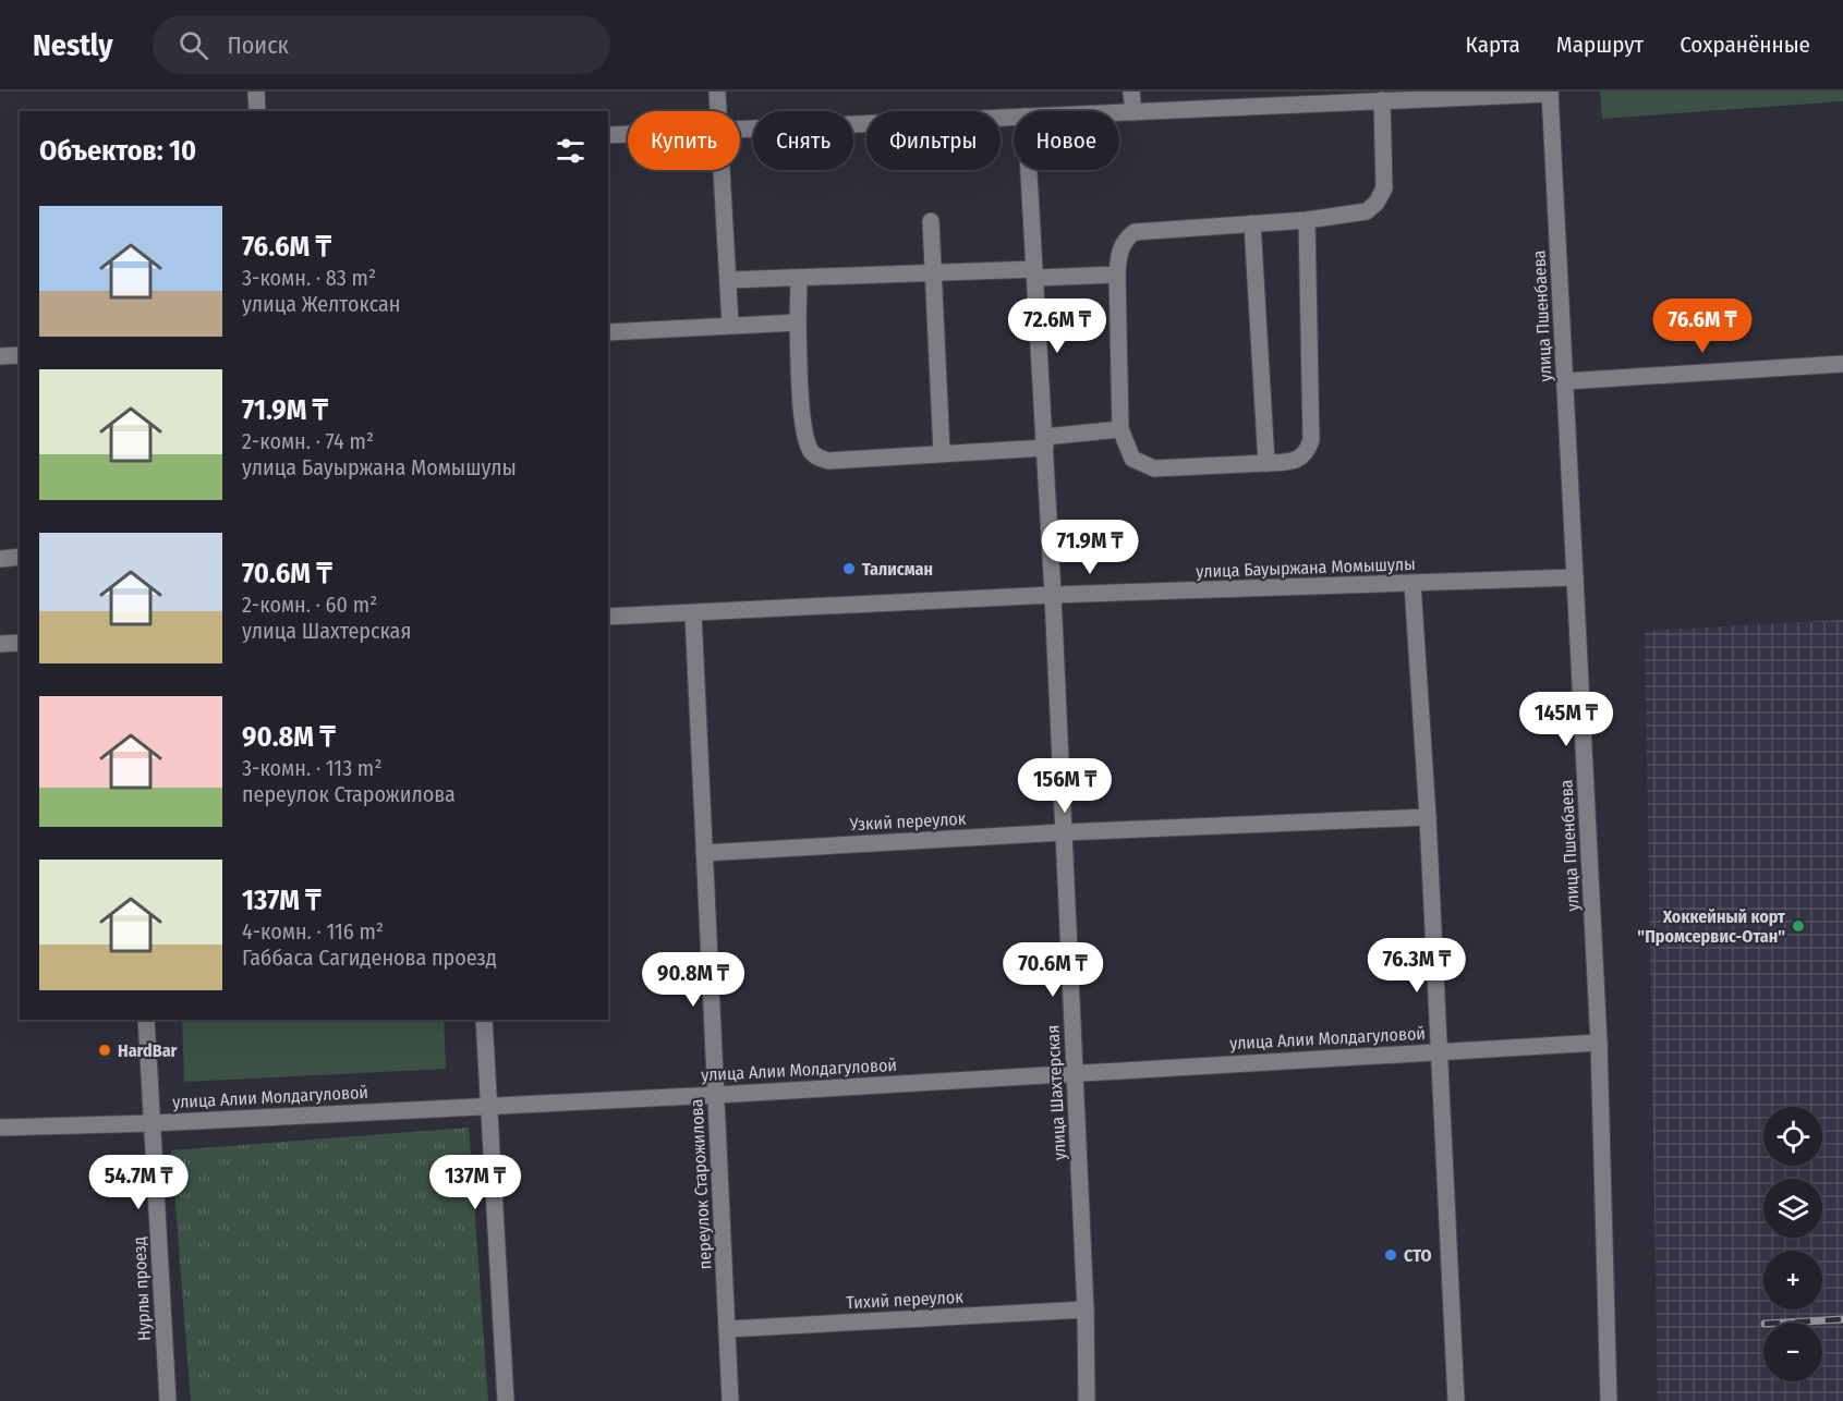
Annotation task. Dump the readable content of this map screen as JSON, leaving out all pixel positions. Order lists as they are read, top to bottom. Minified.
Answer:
{"streets":{"street":["улица Пшенбаева","улица Бауыржана Момышулы","Узкий переулок","улица Алии Молдагуловой","улица Шахтерская","переулок Старожилова","Нурлы проезд","Тихий переулок"]},"crossings":[["улица Пшенбаева","улица Бауыржана Момышулы"],["улица Пшенбаева","улица Алии Молдагуловой"],["улица Бауыржана Момышулы","улица Шахтерская"],["улица Бауыржана Момышулы","переулок Старожилова"],["Узкий переулок","улица Шахтерская"],["Узкий переулок","переулок Старожилова"],["улица Алии Молдагуловой","улица Шахтерская"],["улица Алии Молдагуловой","переулок Старожилова"],["улица Алии Молдагуловой","Нурлы проезд"],["улица Шахтерская","Тихий переулок"],["переулок Старожилова","Тихий переулок"]],"places":["Талисман","Хоккейный корт \"Промсервис-Отан\"","HardBar","СТО"],"page":{"header":"Nestly","search":"Поиск","nav":["Карта","Маршрут","Сохранённые"],"chip":["Купить","Снять","Фильтры","Новое"],"heading":"Объектов: 10","list":[{"name":"76.6M ₸","note":"3-комн. · 83 m² · улица Желтоксан"},{"name":"71.9M ₸","note":"2-комн. · 74 m² · улица Бауыржана Момышулы"},{"name":"70.6M ₸","note":"2-комн. · 60 m² · улица Шахтерская"},{"name":"90.8M ₸","note":"3-комн. · 113 m² · переулок Старожилова"},{"name":"137M ₸","note":"4-комн. · 116 m² · Габбаса Сагиденова проезд"}],"price":["72.6M ₸","76.6M ₸","71.9M ₸","145M ₸","156M ₸","76.3M ₸","70.6M ₸","90.8M ₸","54.7M ₸","137M ₸"],"map_buttons":["+","−"]}}
